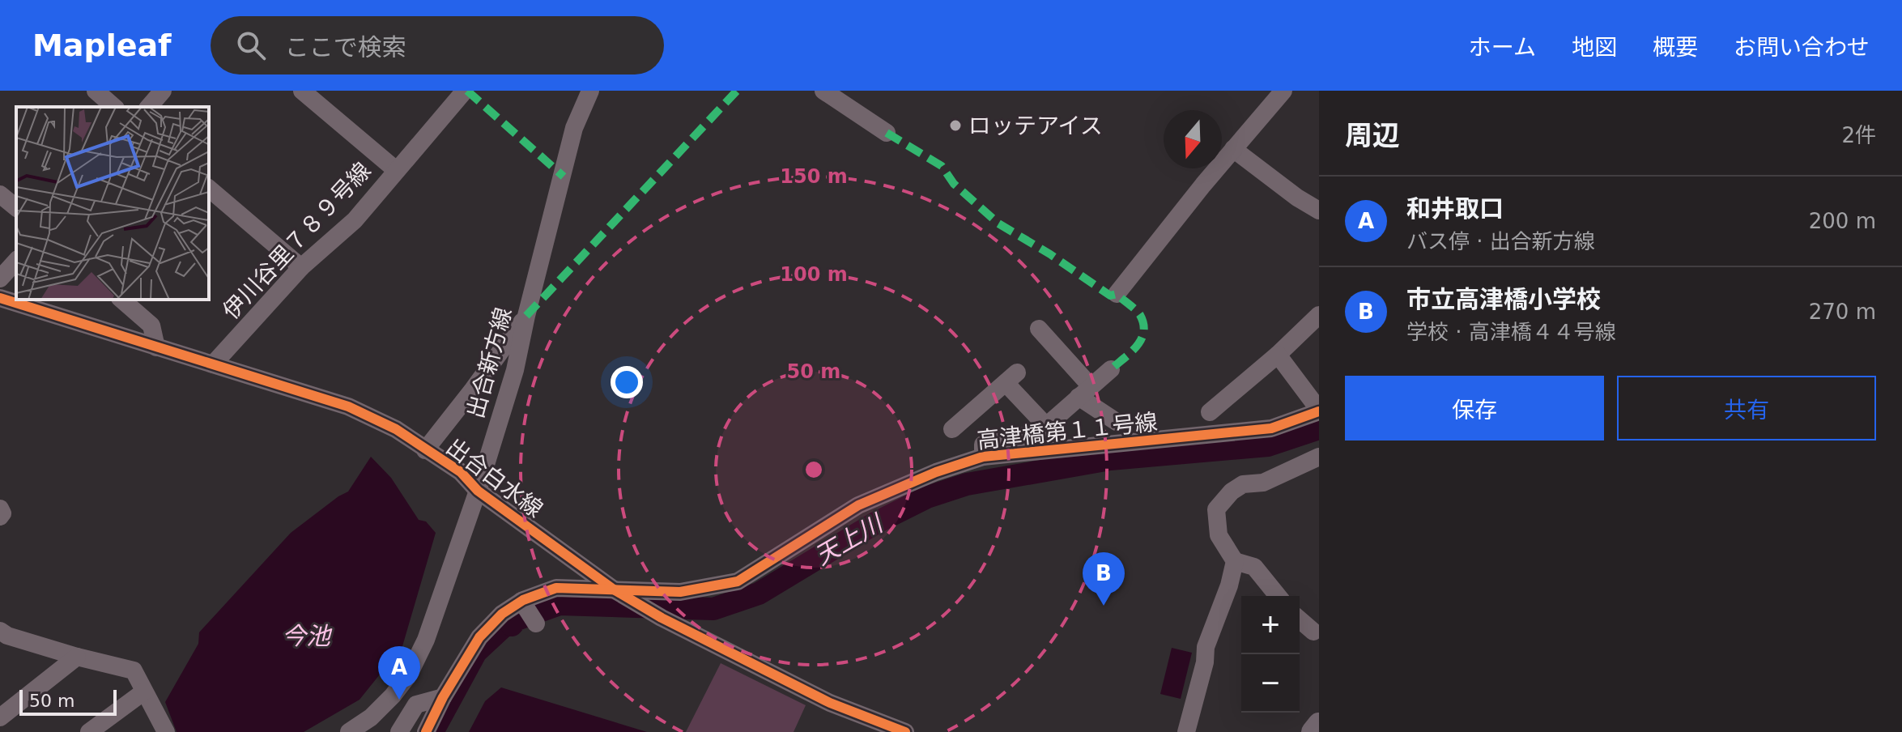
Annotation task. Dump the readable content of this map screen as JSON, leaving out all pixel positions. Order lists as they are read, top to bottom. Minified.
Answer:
{"streets":{"street":["伊川谷里７８９号線","出合新方線","高津橋第１１号線","出合白水線"]},"crossings":[["伊川谷里７８９号線","出合白水線"],["出合新方線","出合白水線"],["高津橋第１１号線","出合白水線"]],"water":["天上川","今池"],"places":["ロッテアイス"],"scale_bar":"50 m","north":"bottom","page":{"header":"Mapleaf","search":"ここで検索","nav":["ホーム","地図","概要","お問い合わせ"],"heading":["周辺","2件"],"list":[{"mark":"A","name":"和井取口","note":"バス停 · 出合新方線","value":"200 m"},{"mark":"B","name":"市立高津橋小学校","note":"学校 · 高津橋４４号線","value":"270 m"}],"buttons":["保存","共有"],"pins":["B","A"],"map_buttons":["+","−"],"scale":"50 m"},"rings":["150 m","100 m","50 m"]}
